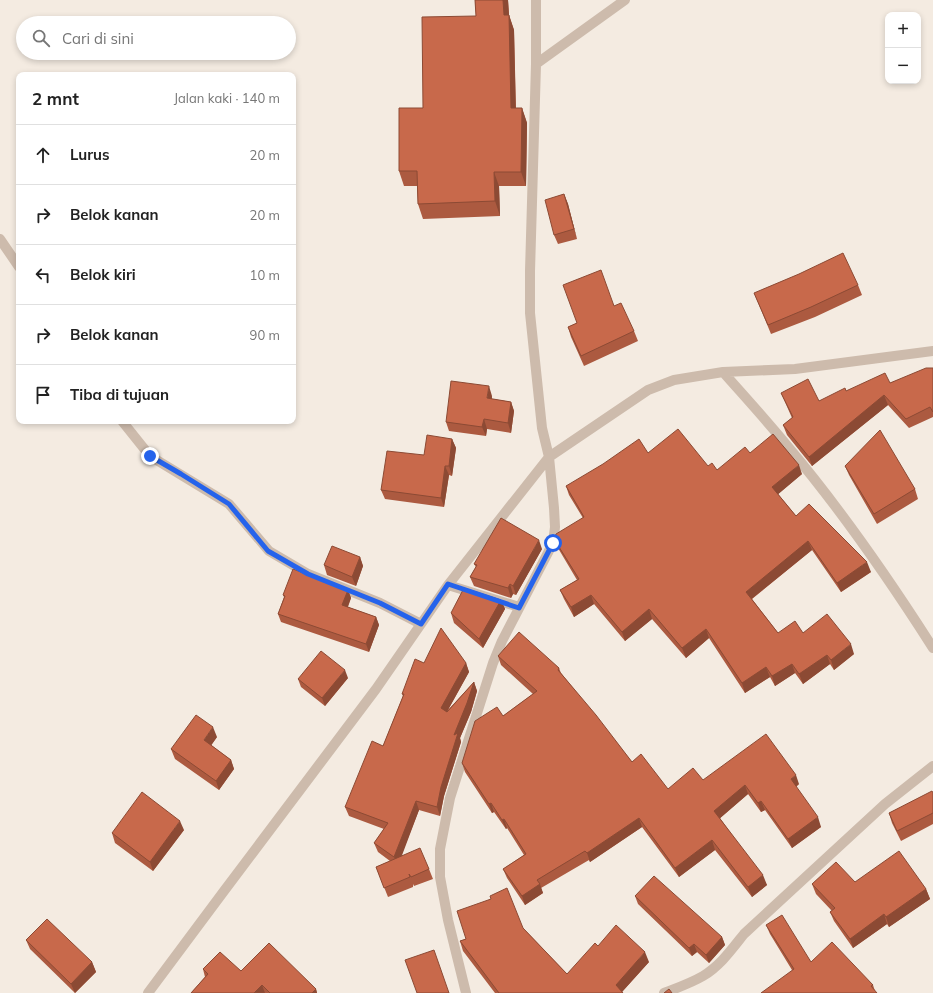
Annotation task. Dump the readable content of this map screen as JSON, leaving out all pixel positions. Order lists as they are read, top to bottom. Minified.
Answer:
{"page":{"map_buttons":["+","−"],"search":"Cari di sini","heading":["2 mnt","Jalan kaki · 140 m"],"list":[["Lurus","20 m"],["Belok kanan","20 m"],["Belok kiri","10 m"],["Belok kanan","90 m"],"Tiba di tujuan"]}}
